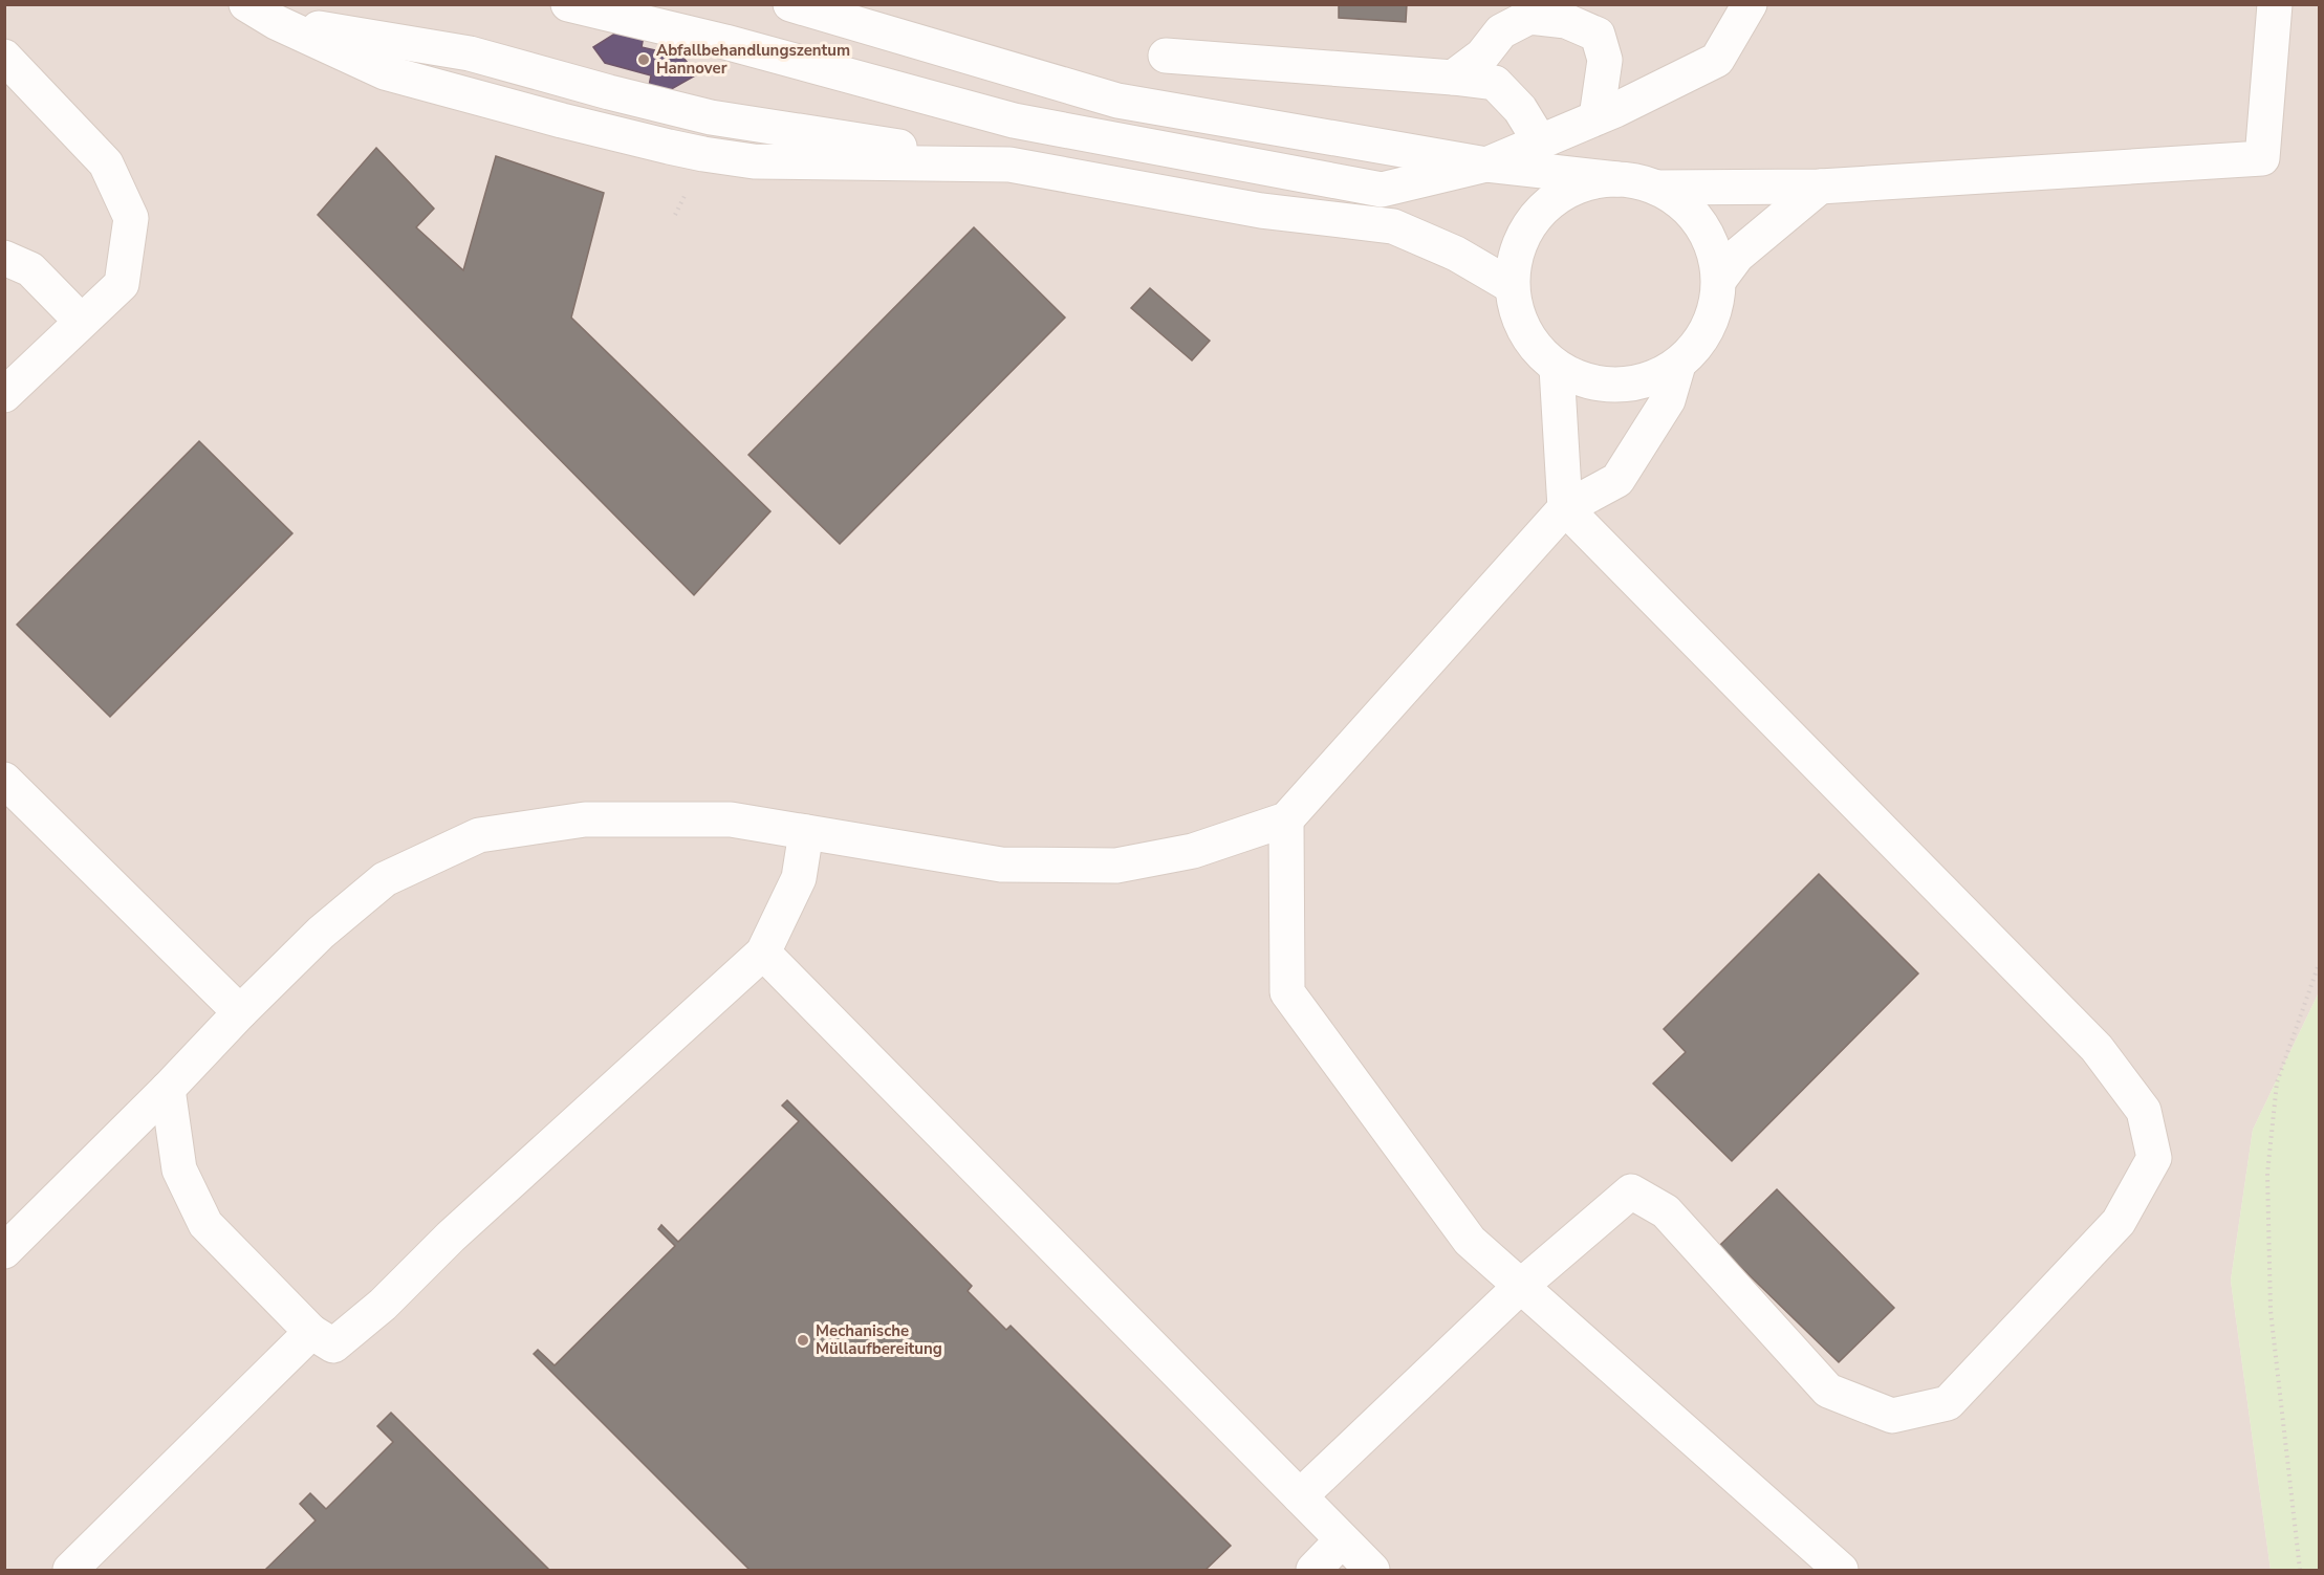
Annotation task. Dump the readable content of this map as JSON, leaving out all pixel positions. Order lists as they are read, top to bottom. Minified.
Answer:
{"places":["Abfallbehandlungszentum Hannover","Mechanische Müllaufbereitung"]}
